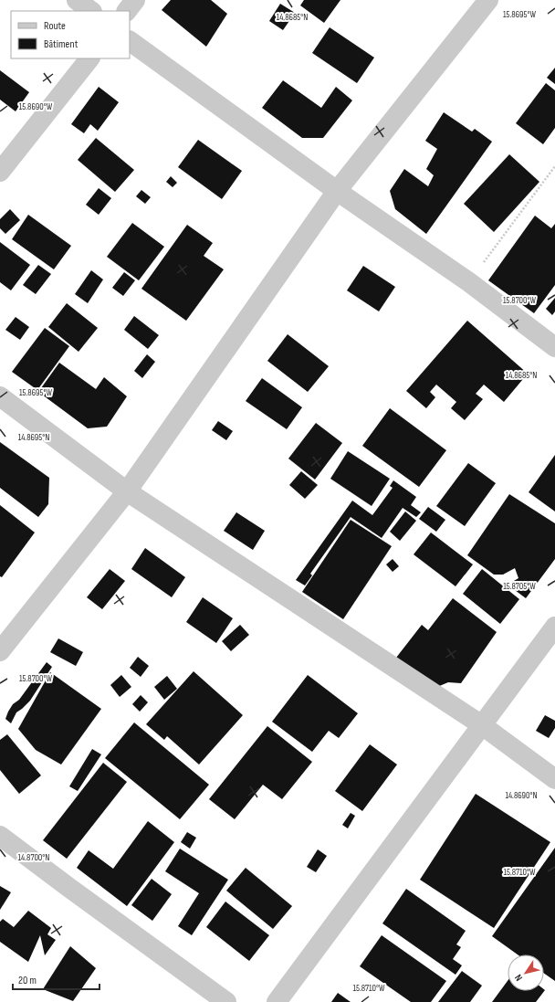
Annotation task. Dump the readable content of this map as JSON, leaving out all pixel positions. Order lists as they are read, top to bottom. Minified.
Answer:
{"legend":["Route","Bâtiment"],"scale_bar":"20 m","north":"bottom left","coordinates":["15.8695°W","14.8685°N","15.8690°W","15.8700°W","14.8695°N","15.8705°W","14.8690°N","14.8700°N","15.8710°W"]}
